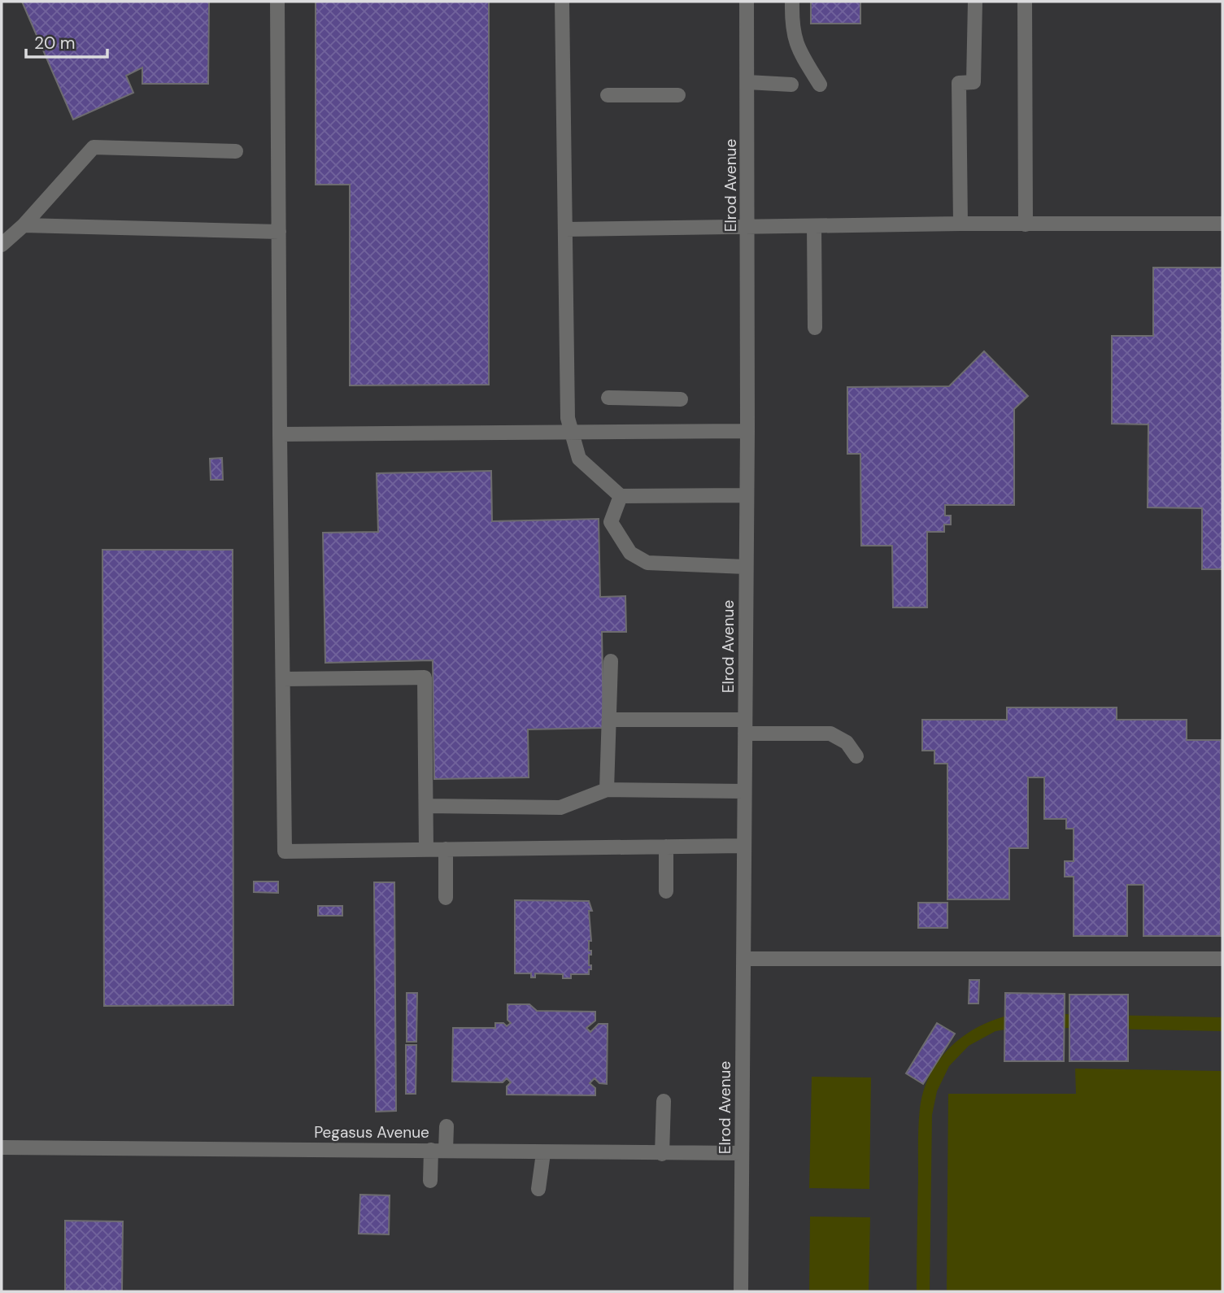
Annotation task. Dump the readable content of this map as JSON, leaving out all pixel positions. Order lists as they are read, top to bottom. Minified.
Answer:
{"streets":{"street":["Elrod Avenue","Pegasus Avenue"]},"crossings":[["Elrod Avenue","Pegasus Avenue"]],"scale_bar":"20 m"}
